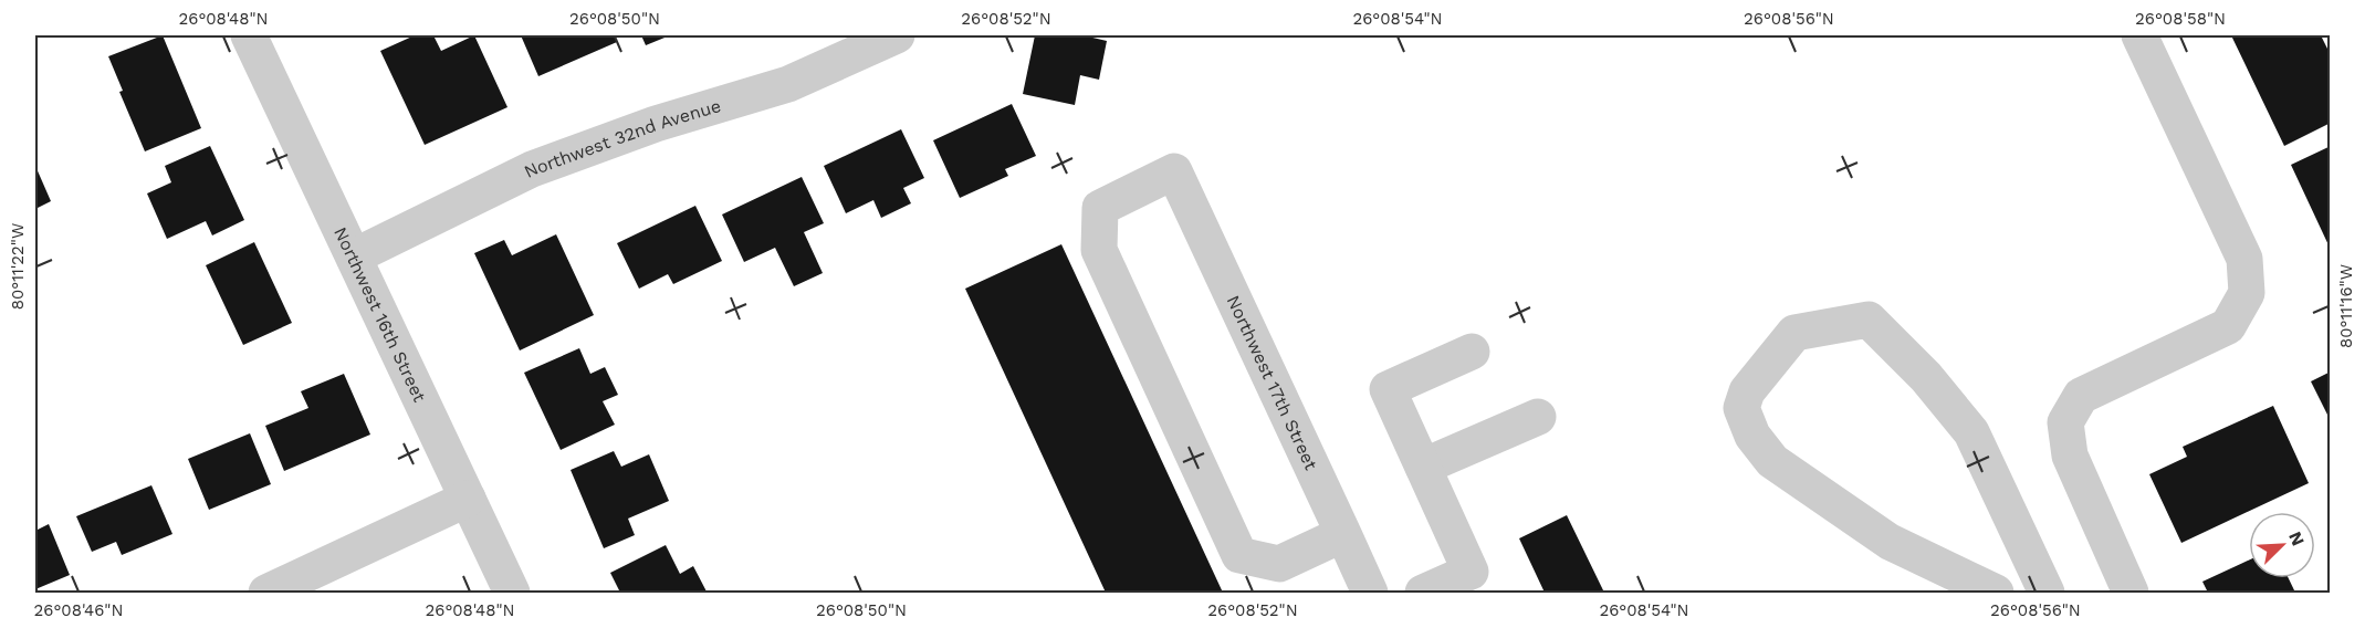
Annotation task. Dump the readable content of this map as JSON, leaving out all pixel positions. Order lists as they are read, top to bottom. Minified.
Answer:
{"streets":{"street":["Northwest 32nd Avenue","Northwest 16th Street","Northwest 17th Street"]},"crossings":[["Northwest 32nd Avenue","Northwest 16th Street"]],"north":"top right","coordinates":["26°08'48\"N","26°08'50\"N","26°08'52\"N","26°08'54\"N","26°08'56\"N","26°08'58\"N","80°11'22\"W","80°11'16\"W","26°08'46\"N"]}
